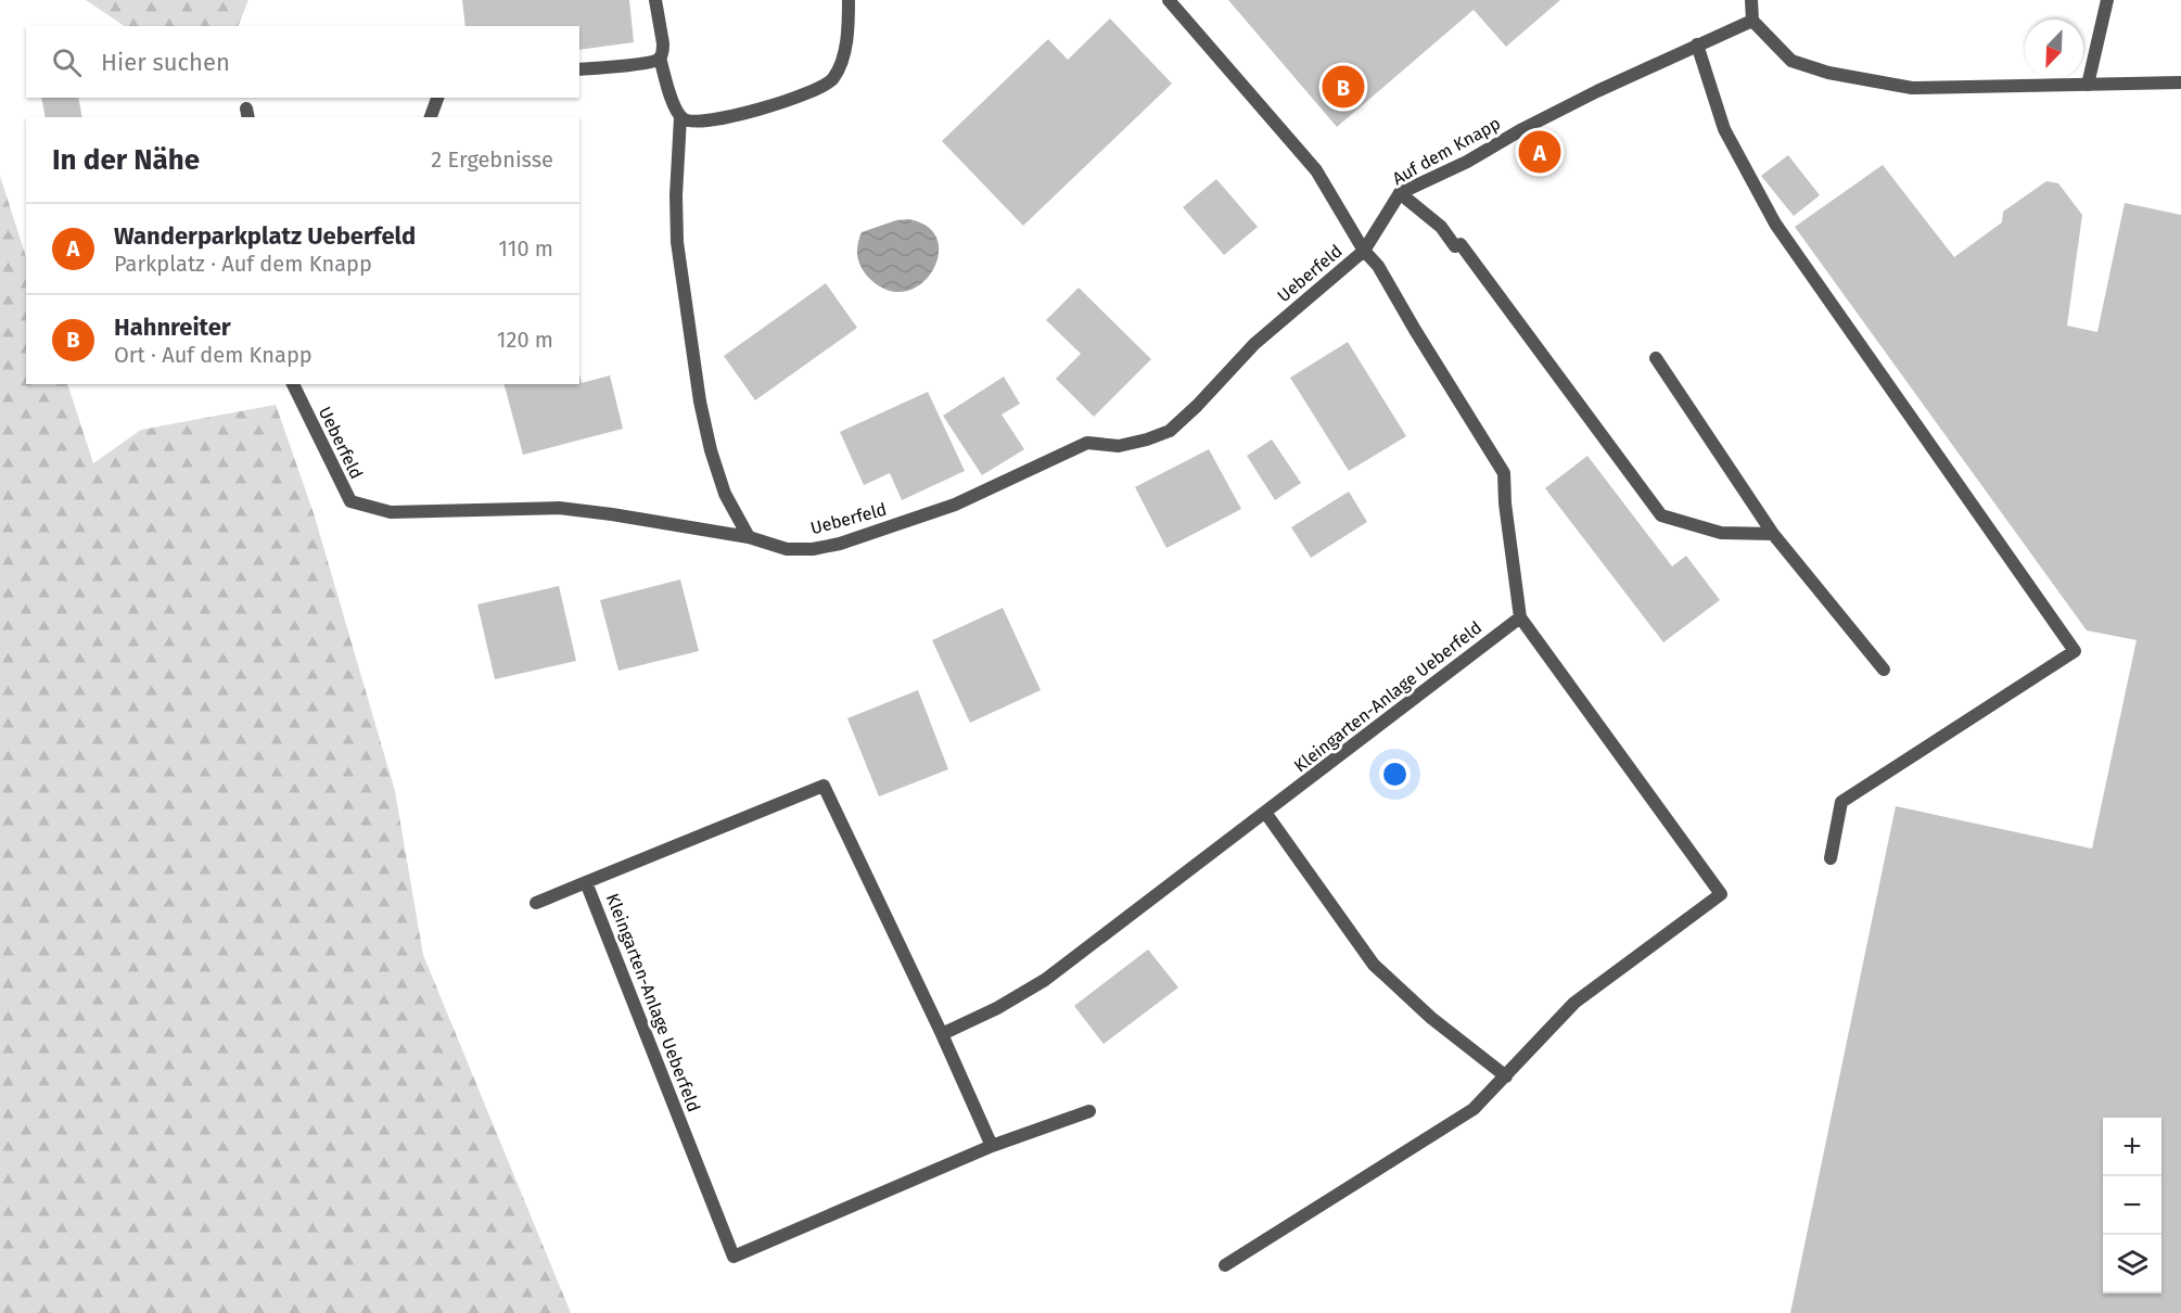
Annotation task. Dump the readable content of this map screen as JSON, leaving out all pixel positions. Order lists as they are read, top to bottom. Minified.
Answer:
{"streets":{"street":["Auf dem Knapp","Ueberfeld","Kleingarten-Anlage Ueberfeld"]},"crossings":[["Auf dem Knapp","Ueberfeld"]],"north":"bottom left","page":{"search":"Hier suchen","pins":["B","A"],"heading":["In der Nähe","2 Ergebnisse"],"list":[{"mark":"A","name":"Wanderparkplatz Ueberfeld","note":"Parkplatz · Auf dem Knapp","value":"110 m"},{"mark":"B","name":"Hahnreiter","note":"Ort · Auf dem Knapp","value":"120 m"}],"map_buttons":["+","−"]}}
